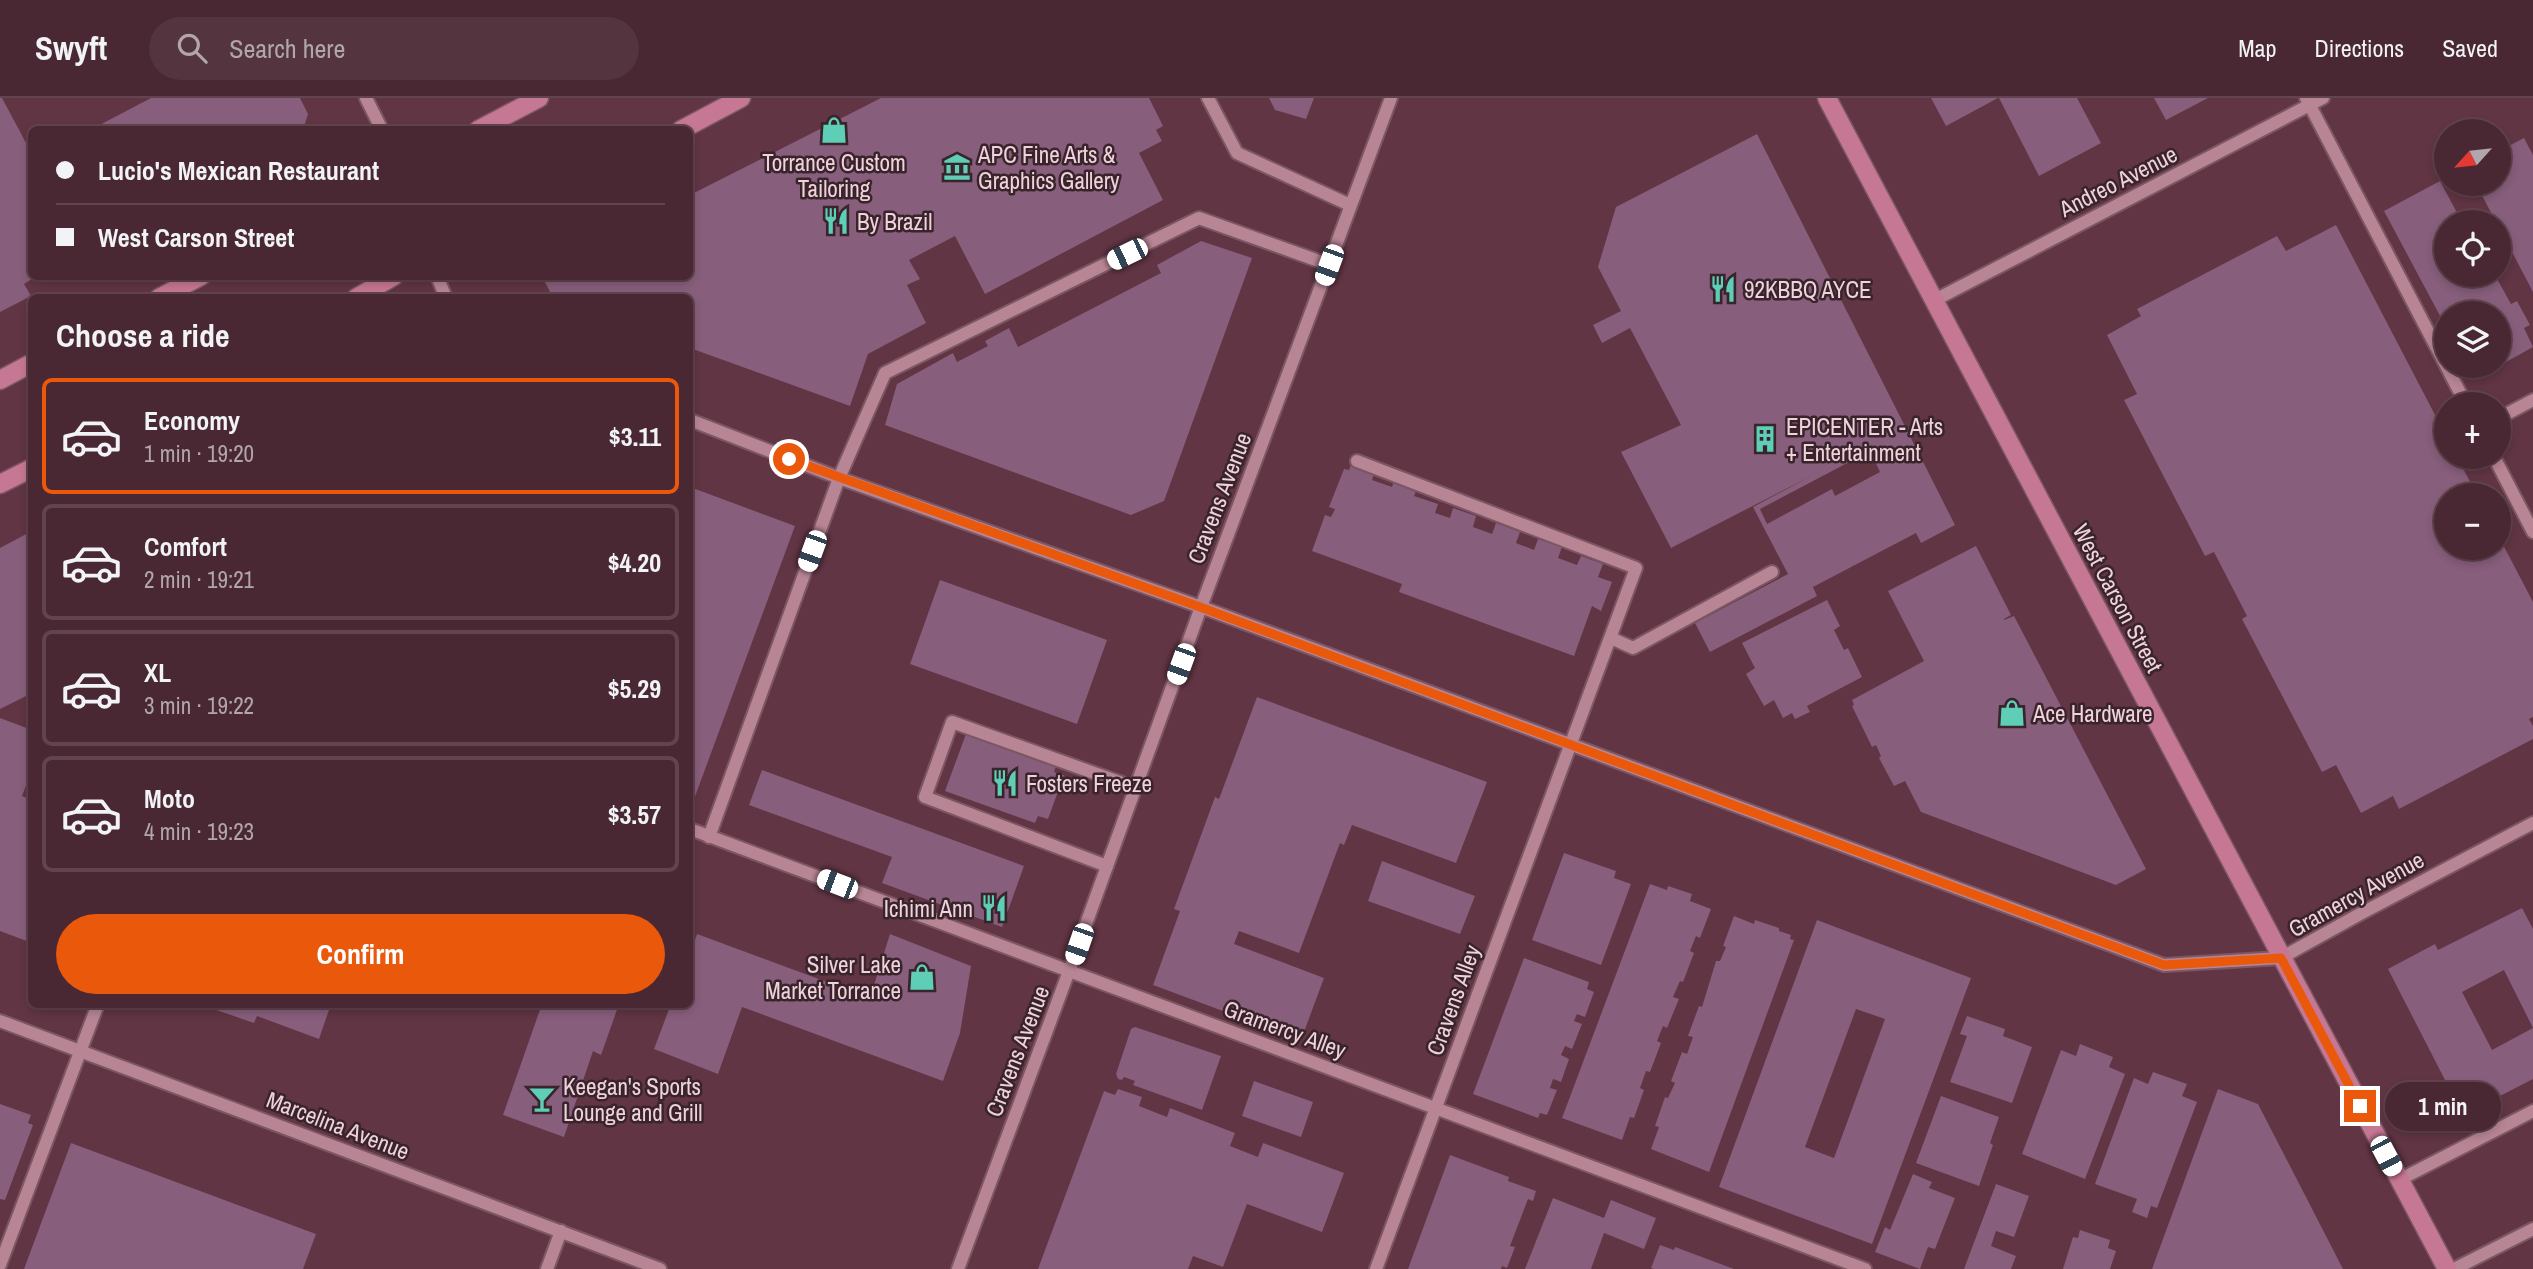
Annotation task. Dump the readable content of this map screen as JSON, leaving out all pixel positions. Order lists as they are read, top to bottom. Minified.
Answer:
{"streets":{"main road":["West Carson Street"],"street":["Andreo Avenue","Cravens Avenue","Gramercy Avenue","Cravens Alley","Gramercy Alley","Marcelina Avenue"]},"crossings":[["Andreo Avenue","West Carson Street"],["Cravens Avenue","Gramercy Avenue"],["Cravens Avenue","Gramercy Alley"],["West Carson Street","Gramercy Avenue"],["Gramercy Avenue","Cravens Alley"],["Cravens Alley","Gramercy Alley"]],"places":{"shop":["Torrance Custom Tailoring","Ace Hardware","Silver Lake Market Torrance"],"museum":["APC Fine Arts & Graphics Gallery"],"restaurant":["By Brazil","92KBBQ AYCE","Fosters Freeze","Ichimi Ann"],"building":["EPICENTER - Arts + Entertainment"],"bar":["Keegan's Sports Lounge and Grill"]},"north":"bottom left","page":{"header":"Swyft","search":"Search here","nav":["Map","Directions","Saved"],"map_buttons":["+","−"],"banner":["Lucio's Mexican Restaurant","West Carson Street"],"heading":"Choose a ride","list":[{"name":"Economy","note":"1 min · 19:20","value":"$3.11"},{"name":"Comfort","note":"2 min · 19:21","value":"$4.20"},{"name":"XL","note":"3 min · 19:22","value":"$5.29"},{"name":"Moto","note":"4 min · 19:23","value":"$3.57"}],"buttons":"Confirm","bubble":"1 min"}}
